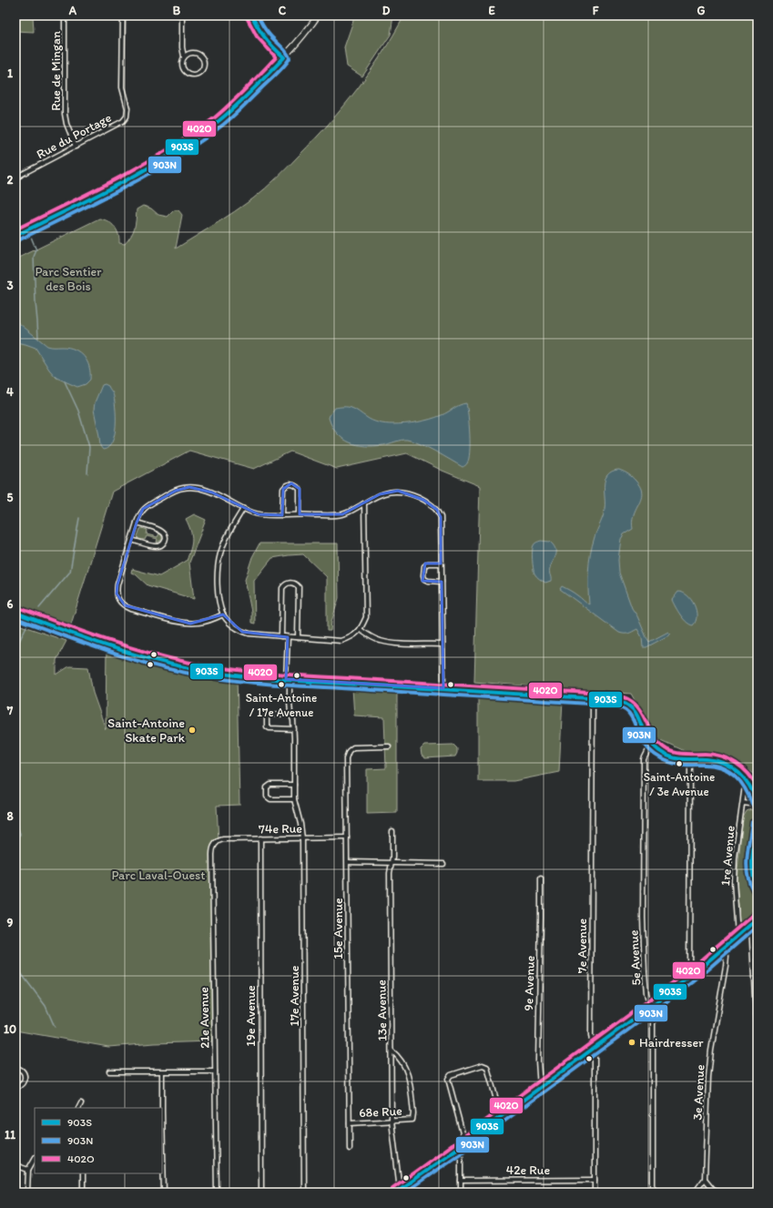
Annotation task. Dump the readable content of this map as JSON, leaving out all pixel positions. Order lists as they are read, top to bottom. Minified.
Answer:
{"streets":{"street":["Rue de Mingan","Rue du Portage","74e Rue","1re Avenue","15e Avenue","7e Avenue","5e Avenue","9e Avenue","17e Avenue","13e Avenue","19e Avenue","21e Avenue","3e Avenue","68e Rue","42e Rue"]},"crossings":[["Rue de Mingan","Rue du Portage"],["74e Rue","15e Avenue"],["74e Rue","17e Avenue"],["74e Rue","19e Avenue"],["74e Rue","21e Avenue"],["15e Avenue","68e Rue"],["7e Avenue","42e Rue"],["13e Avenue","68e Rue"]],"parks":["Parc Sentier des Bois","Parc Laval-Ouest"],"places":["Saint-Antoine / 17e Avenue","Saint-Antoine Skate Park","Saint-Antoine / 3e Avenue","Hairdresser"],"lines":["transit line 903S","transit line 903N","transit line 402O"],"legend":["903S","903N","402O"],"grid":{"columns":["A","B","C","D","E","F","G"],"rows":["1","2","3","4","5","6","7","8","9","10","11"]}}
